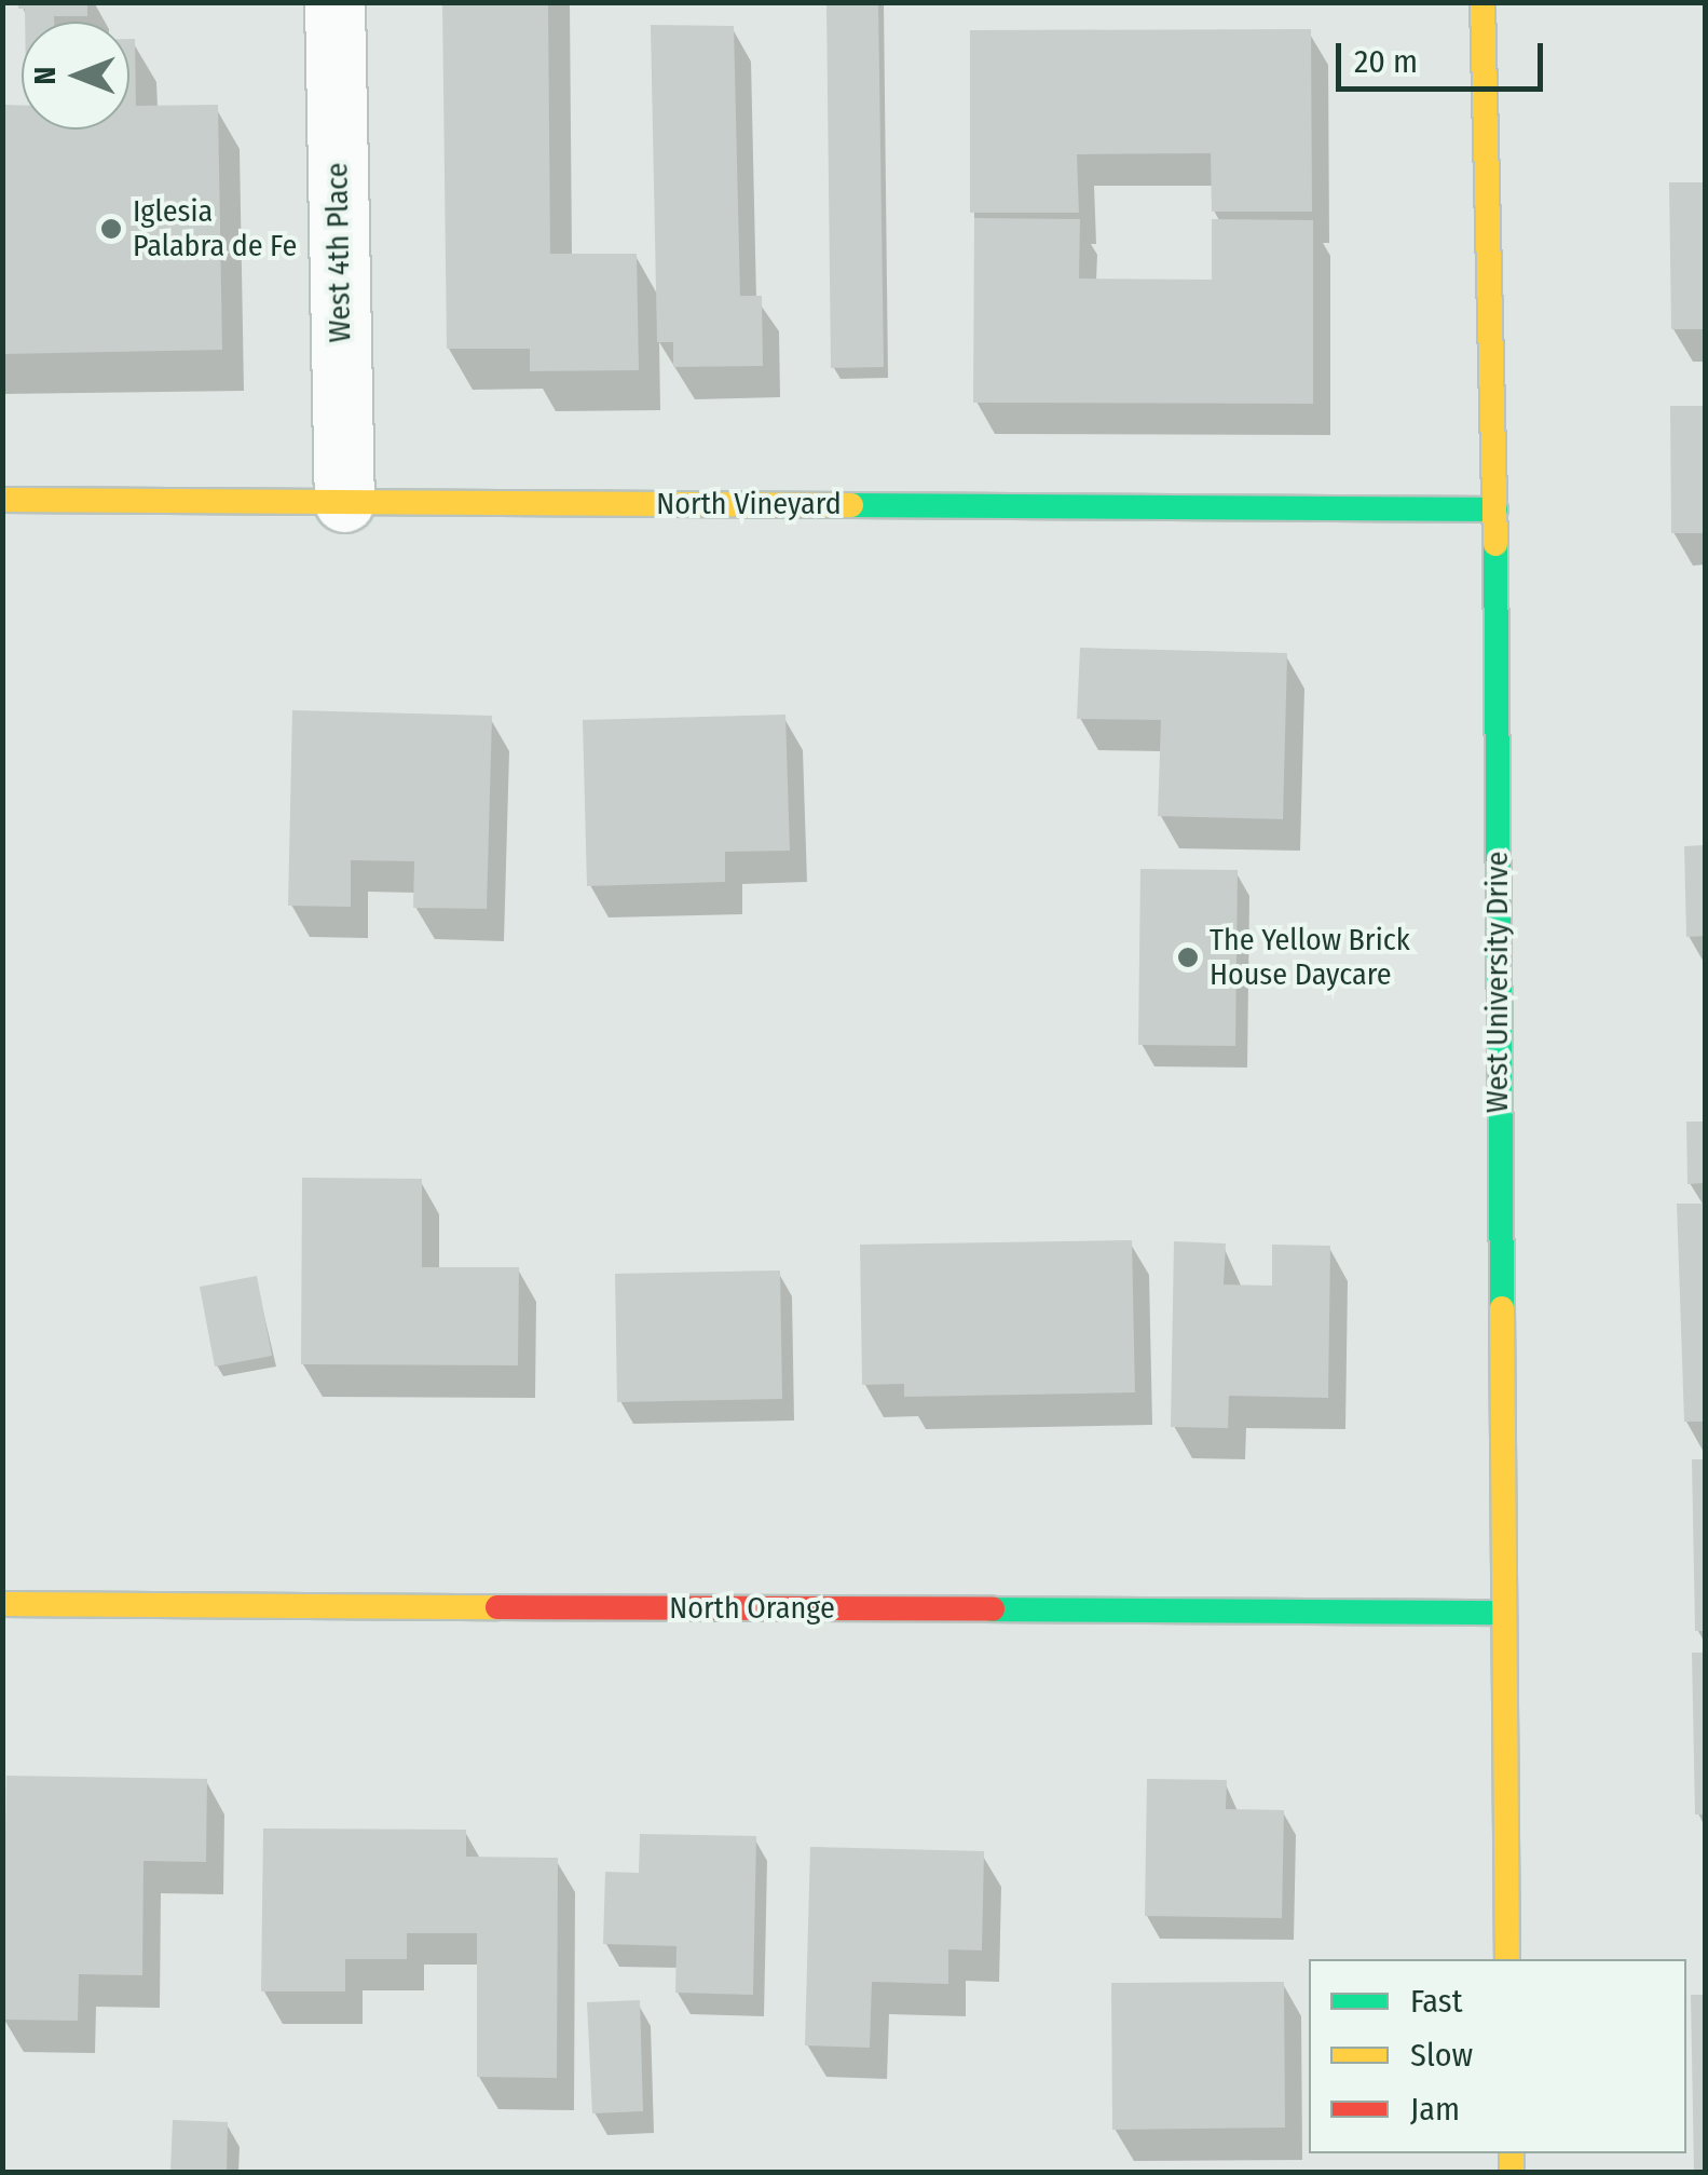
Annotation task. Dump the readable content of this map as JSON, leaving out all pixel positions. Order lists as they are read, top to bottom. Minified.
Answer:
{"streets":{"street":["West 4th Place","North Vineyard","West University Drive","North Orange"]},"crossings":[["West 4th Place","North Vineyard"],["North Vineyard","West University Drive"],["West University Drive","North Orange"]],"places":["Iglesia Palabra de Fe","The Yellow Brick House Daycare"],"legend":["Fast","Slow","Jam"],"scale_bar":"20 m","north":"left"}
